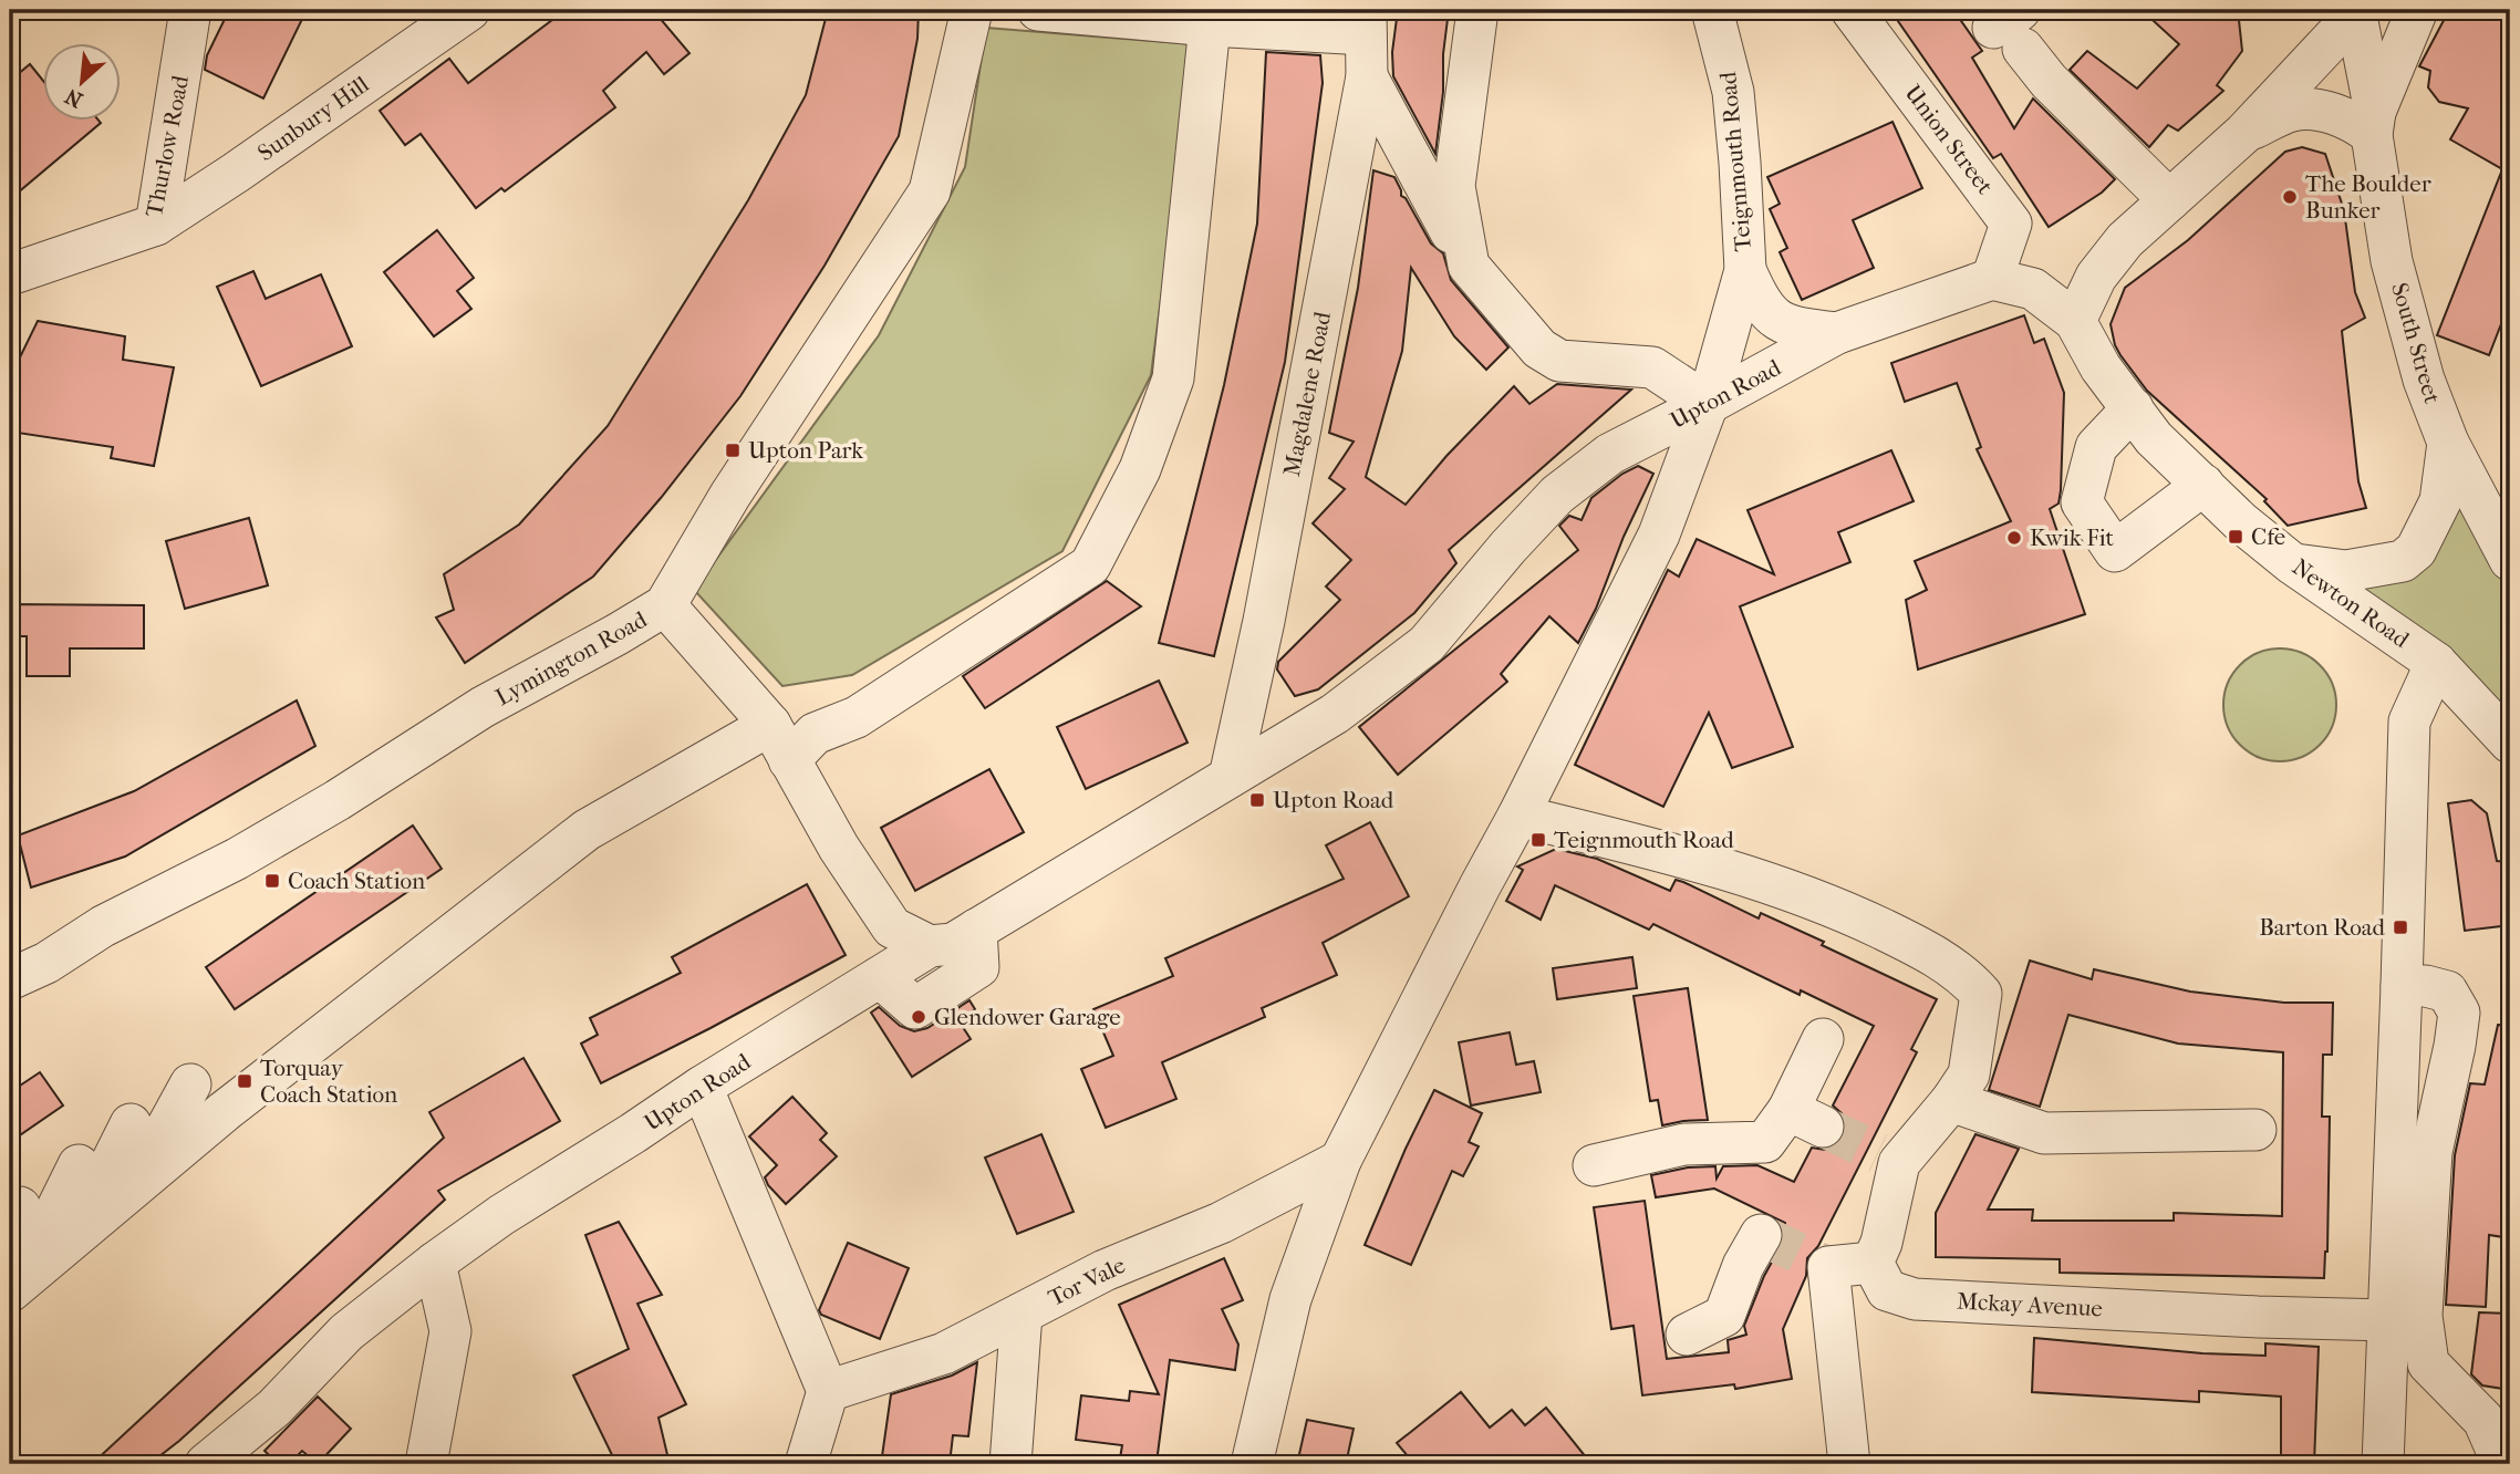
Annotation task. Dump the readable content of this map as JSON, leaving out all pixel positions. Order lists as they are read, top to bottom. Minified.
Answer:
{"streets":{"street":["Sunbury Hill","Union Street","Thurlow Road","Teignmouth Road","South Street","Magdalene Road","Upton Road","Newton Road","Lymington Road","Tor Vale","Mckay Avenue"]},"crossings":[["Sunbury Hill","Thurlow Road"],["Union Street","Upton Road"],["Teignmouth Road","Upton Road"],["Teignmouth Road","Tor Vale"],["Magdalene Road","Upton Road"]],"places":{"other":["The Boulder Bunker","Kwik Fit","Glendower Garage"],"transit":["Upton Park","Cfe","Upton Road","Teignmouth Road","Coach Station","Barton Road","Torquay Coach Station"]},"north":"bottom left"}
